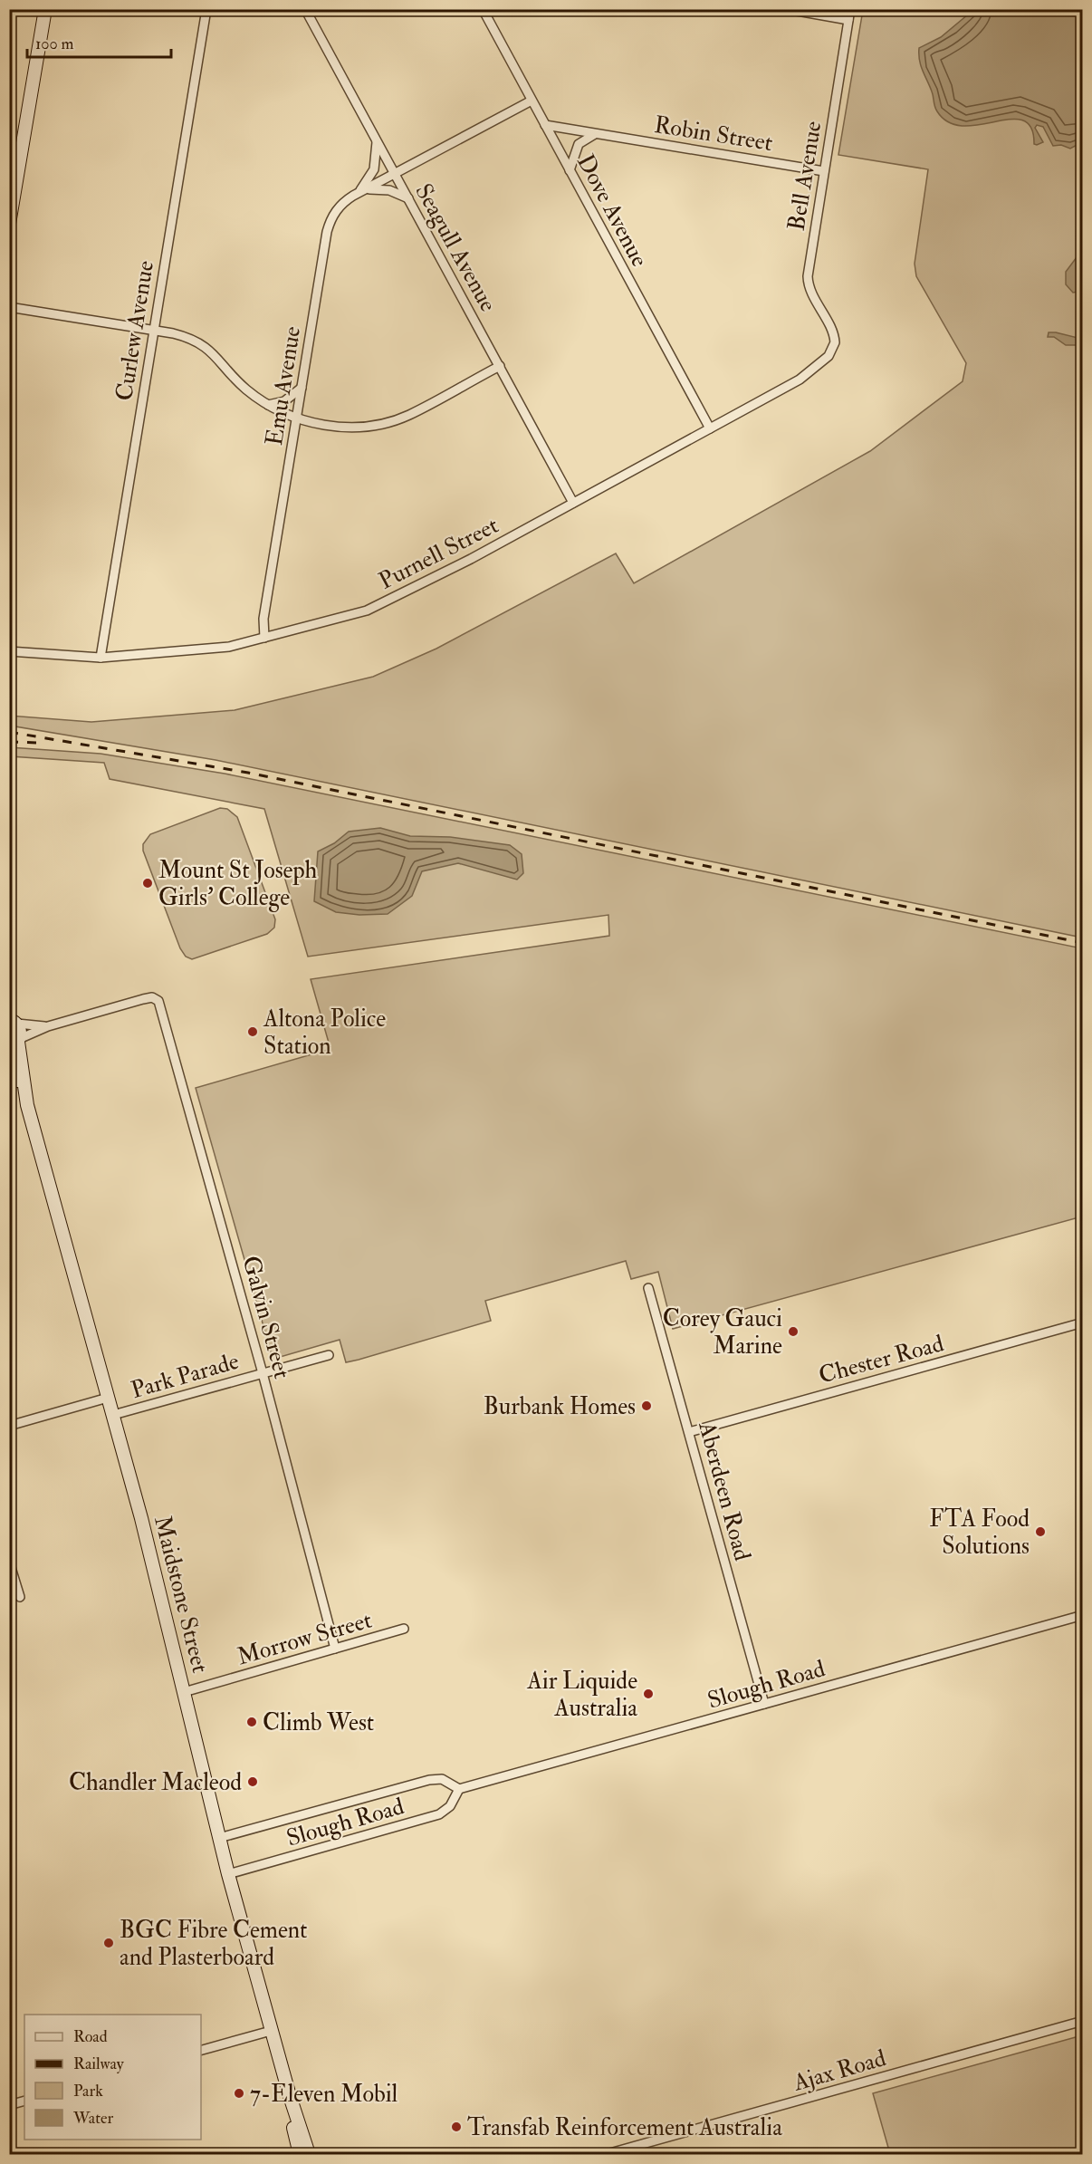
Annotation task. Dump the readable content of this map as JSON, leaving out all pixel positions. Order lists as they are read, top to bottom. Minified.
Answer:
{"streets":{"main road":["Maidstone Street"],"street":["Robin Street","Bell Avenue","Dove Avenue","Seagull Avenue","Curlew Avenue","Emu Avenue","Purnell Street","Galvin Street","Chester Road","Park Parade","Aberdeen Road","Morrow Street","Slough Road","Ajax Road"]},"crossings":[["Robin Street","Bell Avenue"],["Robin Street","Dove Avenue"],["Bell Avenue","Purnell Street"],["Dove Avenue","Emu Avenue"],["Dove Avenue","Purnell Street"],["Seagull Avenue","Emu Avenue"],["Seagull Avenue","Purnell Street"],["Curlew Avenue","Purnell Street"],["Emu Avenue","Purnell Street"],["Galvin Street","Park Parade"],["Galvin Street","Morrow Street"],["Chester Road","Aberdeen Road"],["Park Parade","Maidstone Street"],["Aberdeen Road","Slough Road"],["Maidstone Street","Morrow Street"],["Maidstone Street","Slough Road"]],"places":["Mount St Joseph Girls' College","Altona Police Station","Corey Gauci Marine","Burbank Homes","FTA Food Solutions","Air Liquide Australia","Climb West","Chandler Macleod","BGC Fibre Cement and Plasterboard","7-Eleven Mobil","Transfab Reinforcement Australia"],"legend":["Road","Railway","Park","Water"],"scale_bar":"100 m"}
